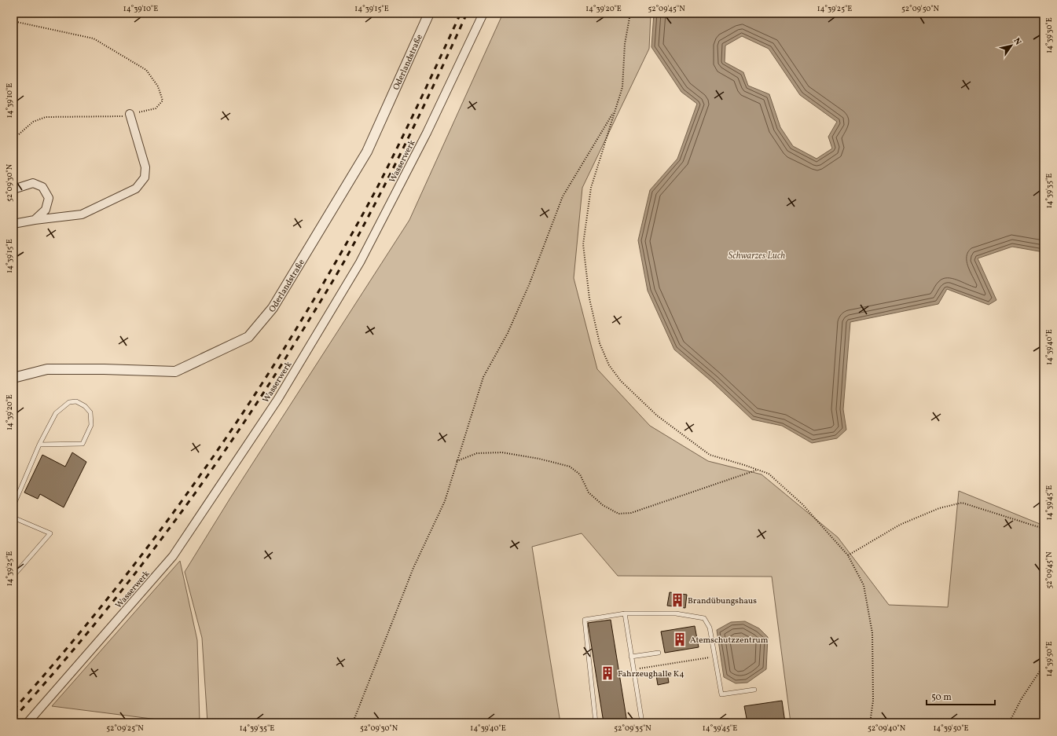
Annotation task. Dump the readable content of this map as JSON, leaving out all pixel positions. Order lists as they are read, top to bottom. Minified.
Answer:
{"streets":{"street":["Oderlandstraße","Wasserwerk"]},"water":["Schwarzes Luch"],"places":{"building":["Brandübungshaus","Atemschutzzentrum","Fahrzeughalle K4"]},"scale_bar":"50 m","north":"top right","coordinates":["14°39'10\"E","14°39'15\"E","14°39'20\"E","52°09'45\"N","14°39'25\"E","52°09'50\"N","14°39'30\"E","52°09'30\"N","14°39'35\"E","14°39'40\"E","14°39'45\"E","14°39'50\"E","52°09'25\"N","52°09'35\"N","52°09'40\"N"]}
